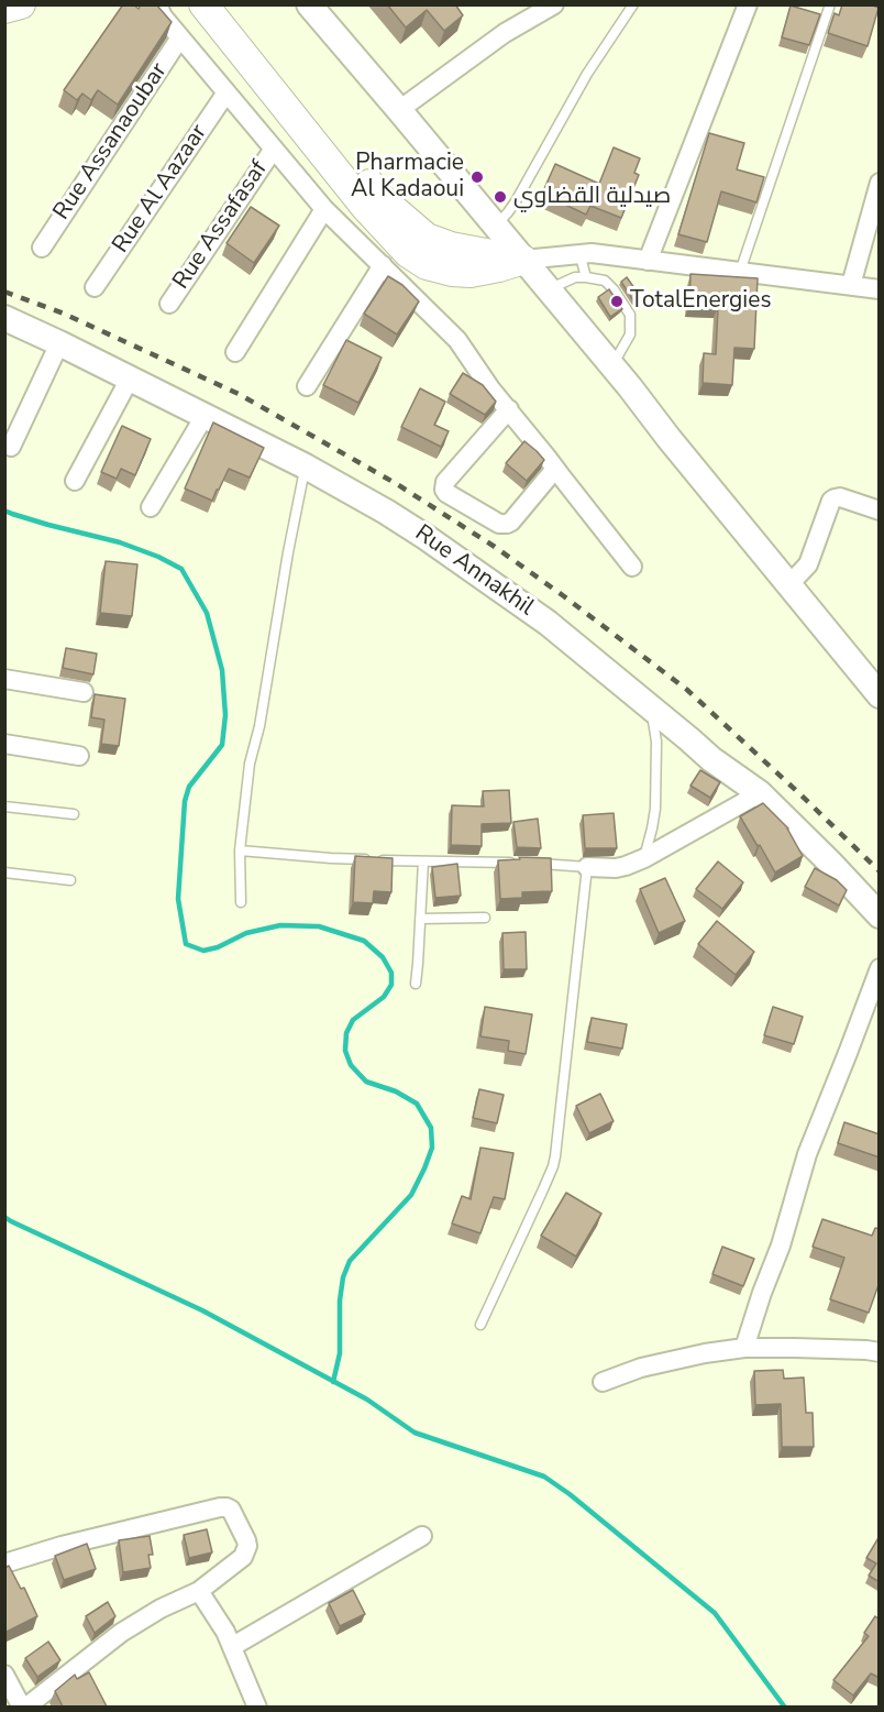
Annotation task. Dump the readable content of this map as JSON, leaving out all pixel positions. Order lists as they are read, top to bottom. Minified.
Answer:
{"streets":{"street":["Rue Assanaoubar","Rue Al Aazaar","Rue Assafasaf","Rue Annakhil"]},"places":["Pharmacie Al Kadaoui","صيدلية القضاوي","TotalEnergies"]}
